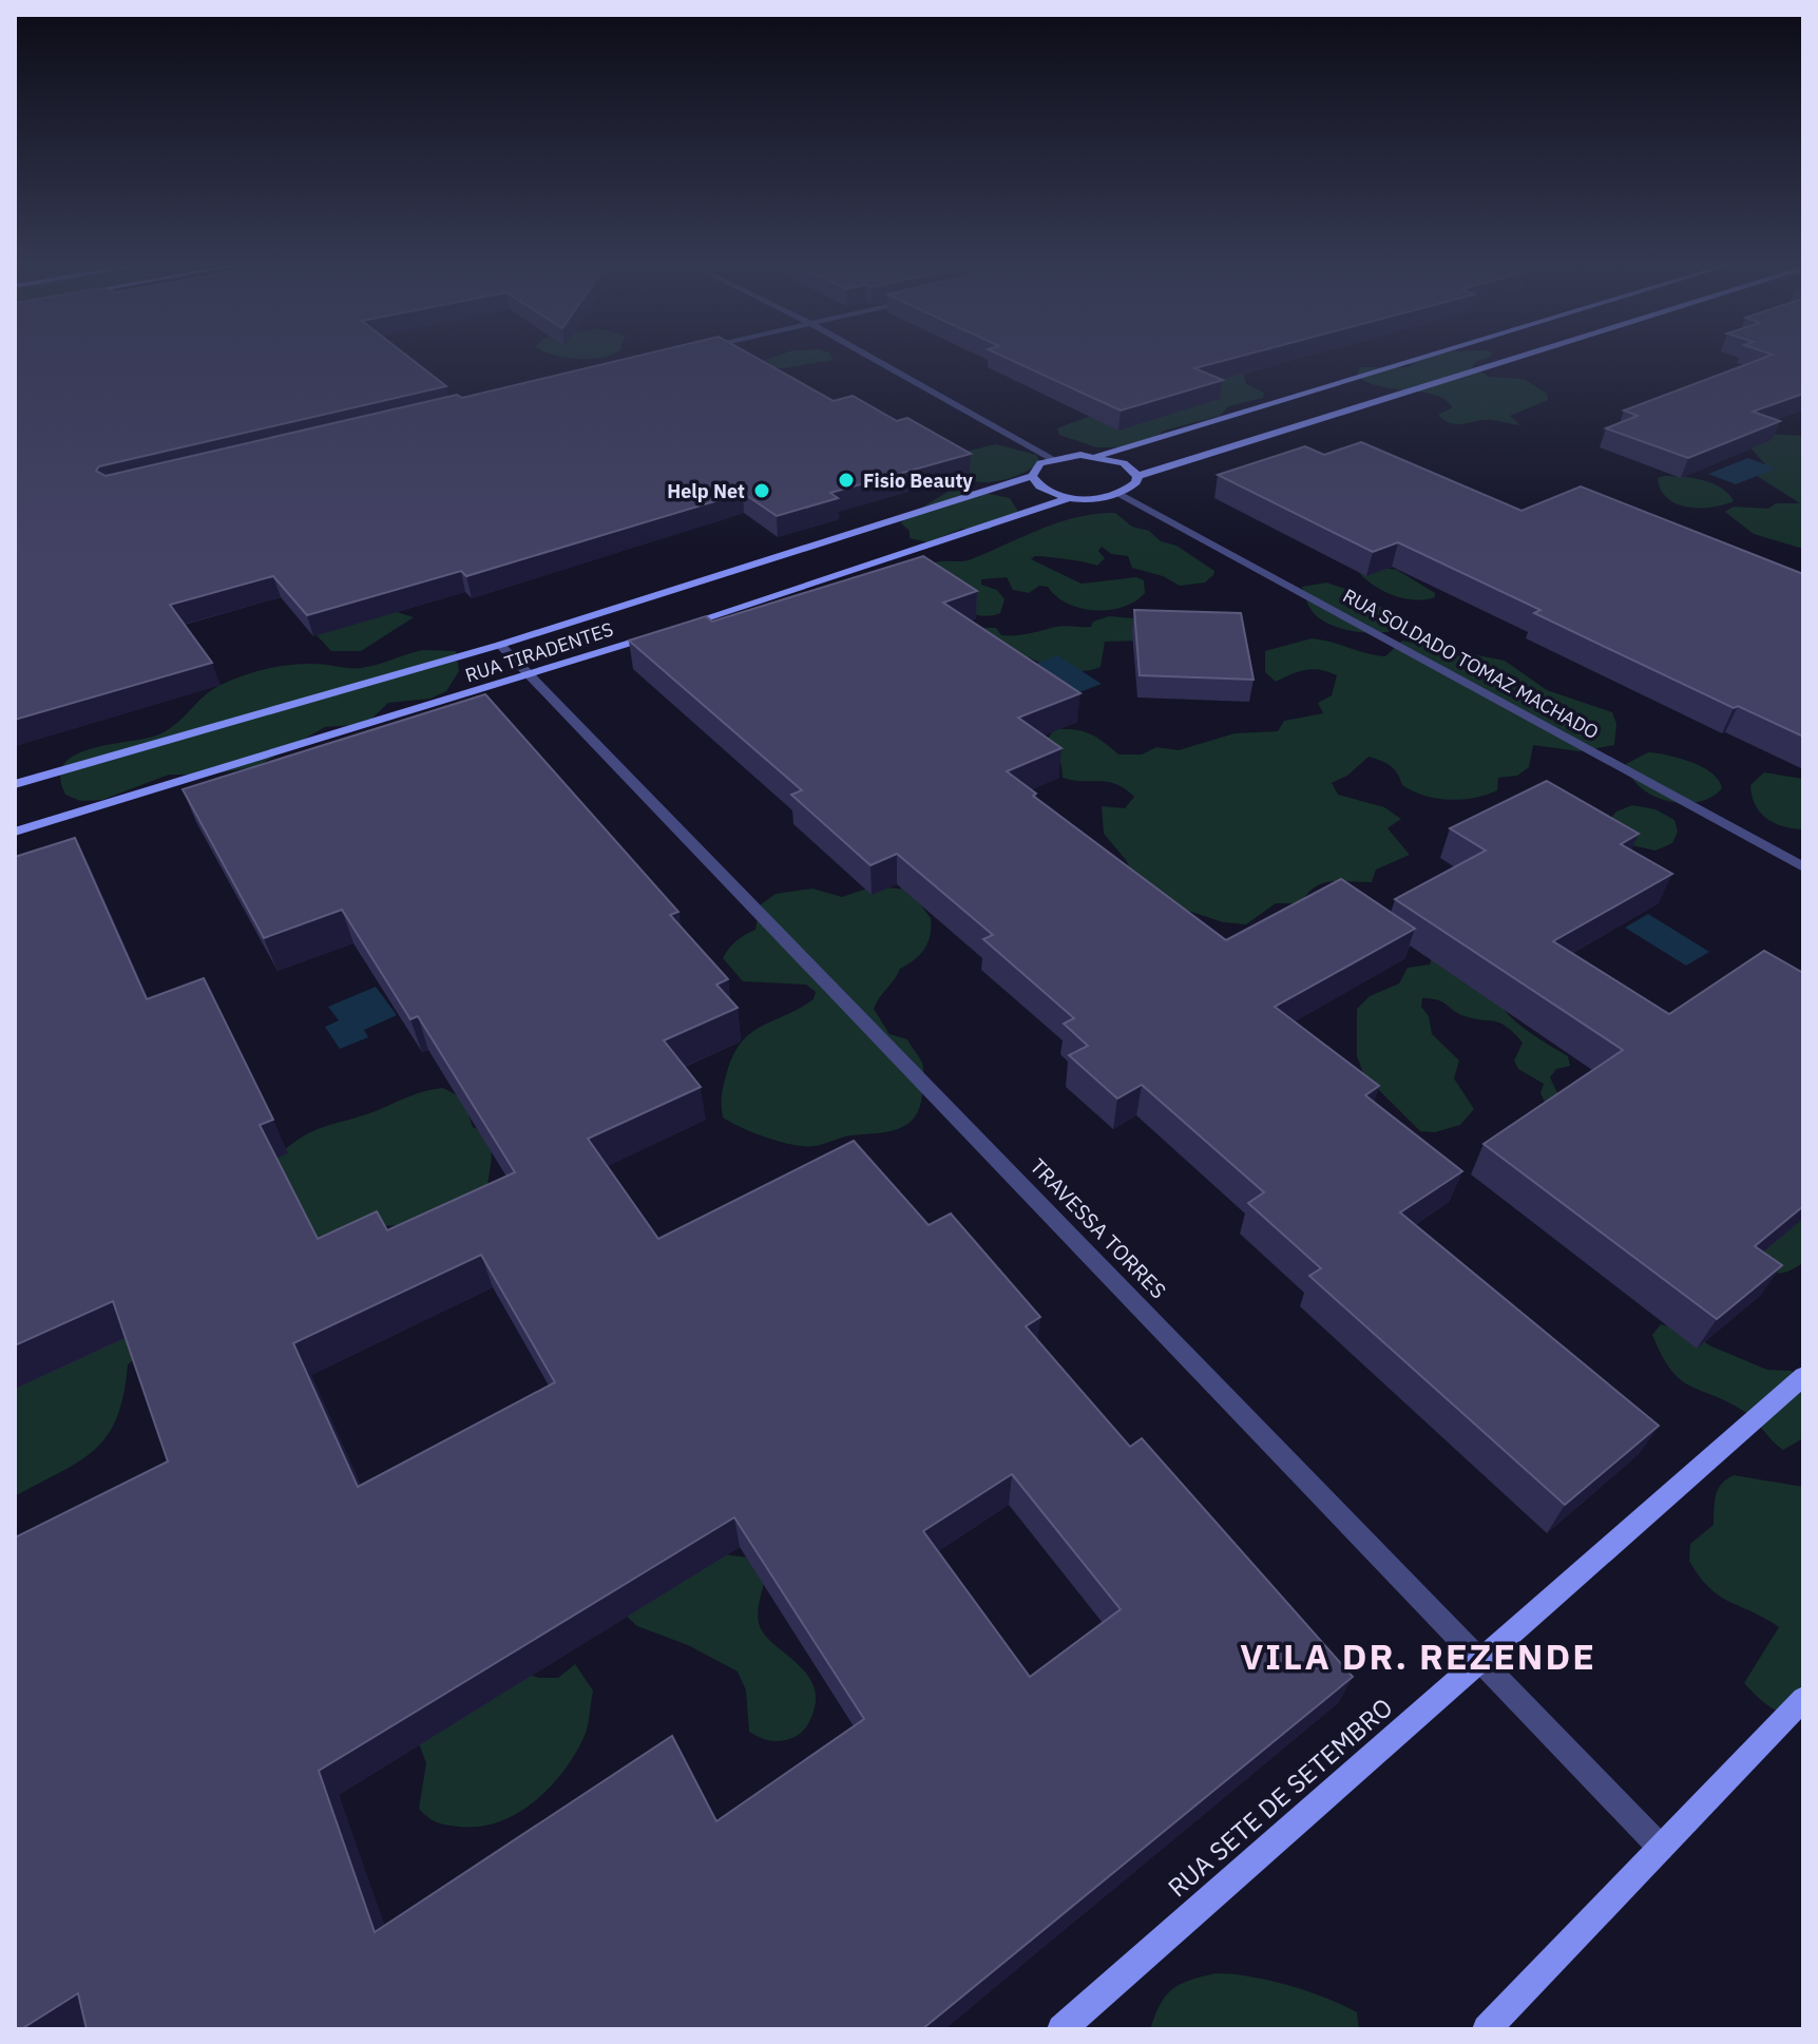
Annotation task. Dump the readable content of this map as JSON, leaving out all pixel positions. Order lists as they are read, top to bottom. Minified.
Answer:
{"streets":{"main road":["RUA TIRADENTES","RUA SETE DE SETEMBRO"],"street":["RUA SOLDADO TOMAZ MACHADO","TRAVESSA TORRES"]},"crossings":[["RUA TIRADENTES","TRAVESSA TORRES"],["TRAVESSA TORRES","RUA SETE DE SETEMBRO"]],"districts":["VILA DR. REZENDE"],"places":["Fisio Beauty","Help Net"]}
